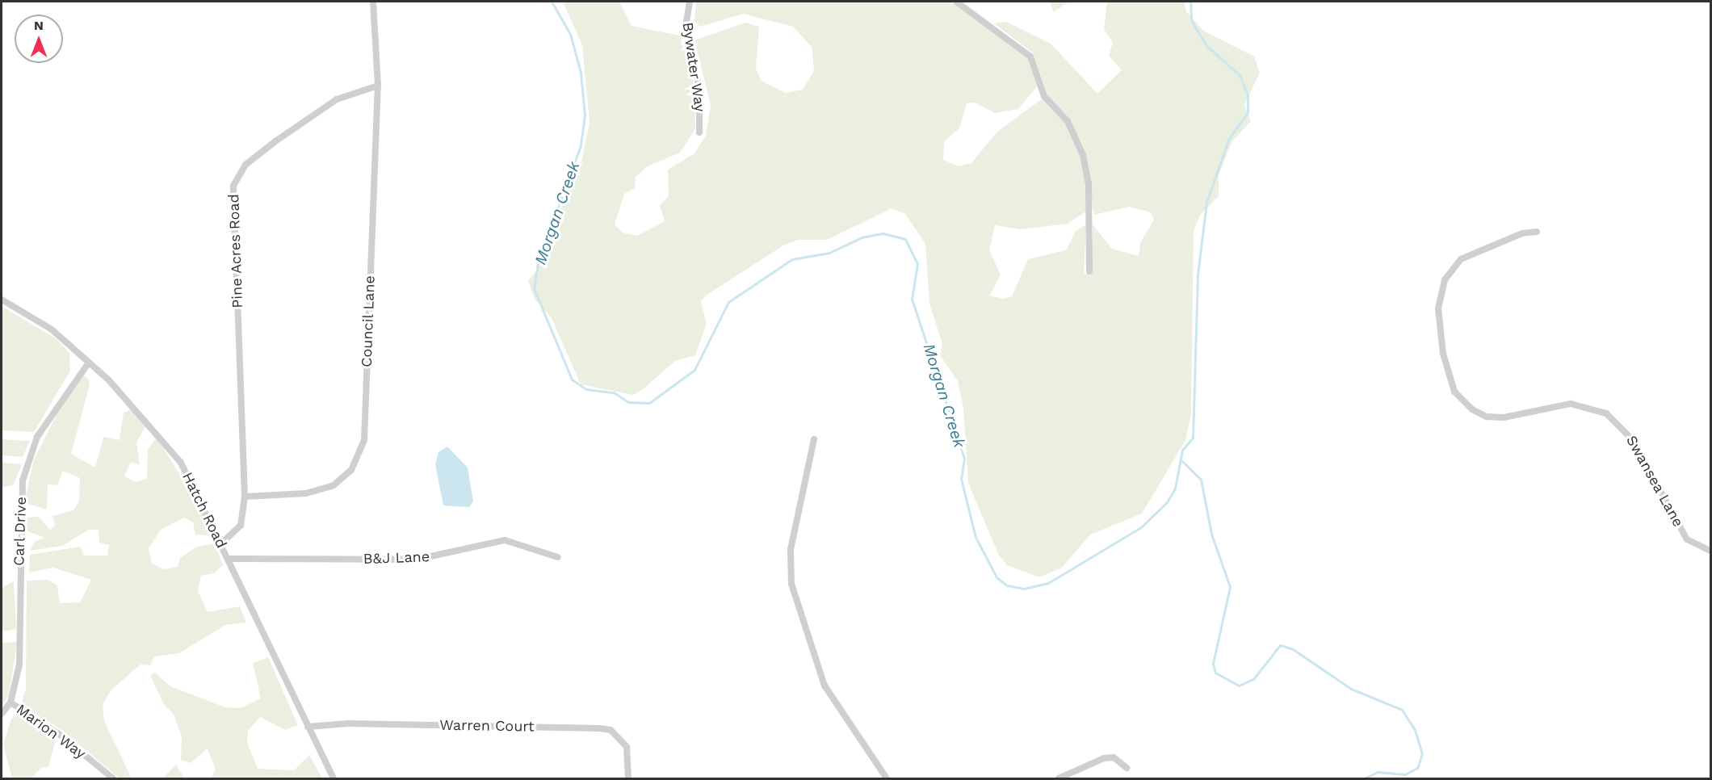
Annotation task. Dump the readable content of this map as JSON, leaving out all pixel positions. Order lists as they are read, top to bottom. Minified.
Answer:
{"streets":{"street":["Bywater Way","Pine Acres Road","Council Lane","Swansea Lane","Hatch Road","Carl Drive","B&J Lane","Warren Court","Marion Way"]},"crossings":[["Pine Acres Road","Council Lane"],["Hatch Road","Carl Drive"],["Hatch Road","B&J Lane"],["Hatch Road","Warren Court"],["Carl Drive","Marion Way"]],"water":["Morgan Creek"],"north":"top"}
